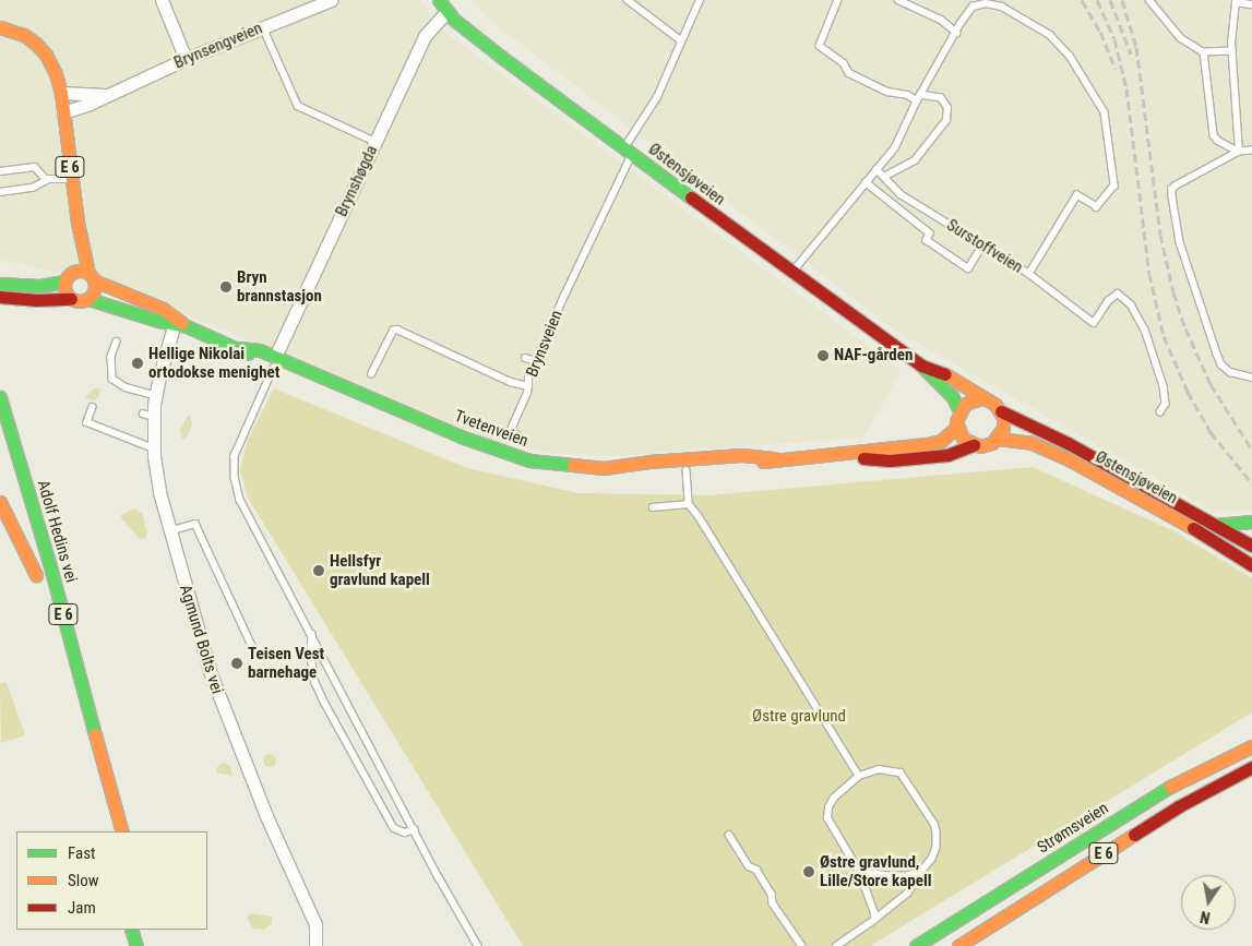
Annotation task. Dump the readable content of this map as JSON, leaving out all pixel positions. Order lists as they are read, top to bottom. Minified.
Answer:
{"streets":{"main road":["E 6","Østensjøveien","Tvetenveien","Adolf Hedins vei","Strømsveien"],"street":["Brynsengveien","Brynshøgda","Agmund Bolts vei"],"lane":["Surstoffveien","Brynsveien"]},"crossings":[["Brynsengveien","E 6"],["E 6","Tvetenveien"],["Østensjøveien","Brynshøgda"],["Østensjøveien","Brynsveien"],["Østensjøveien","Tvetenveien"],["Brynshøgda","Tvetenveien"],["Tvetenveien","Agmund Bolts vei"]],"parks":["Østre gravlund"],"places":["Bryn brannstasjon","NAF-gården","Hellige Nikolai ortodokse menighet","Hellsfyr gravlund kapell","Teisen Vest barnehage","Østre gravlund, Lille/Store kapell"],"legend":["Fast","Slow","Jam"],"north":"bottom"}
